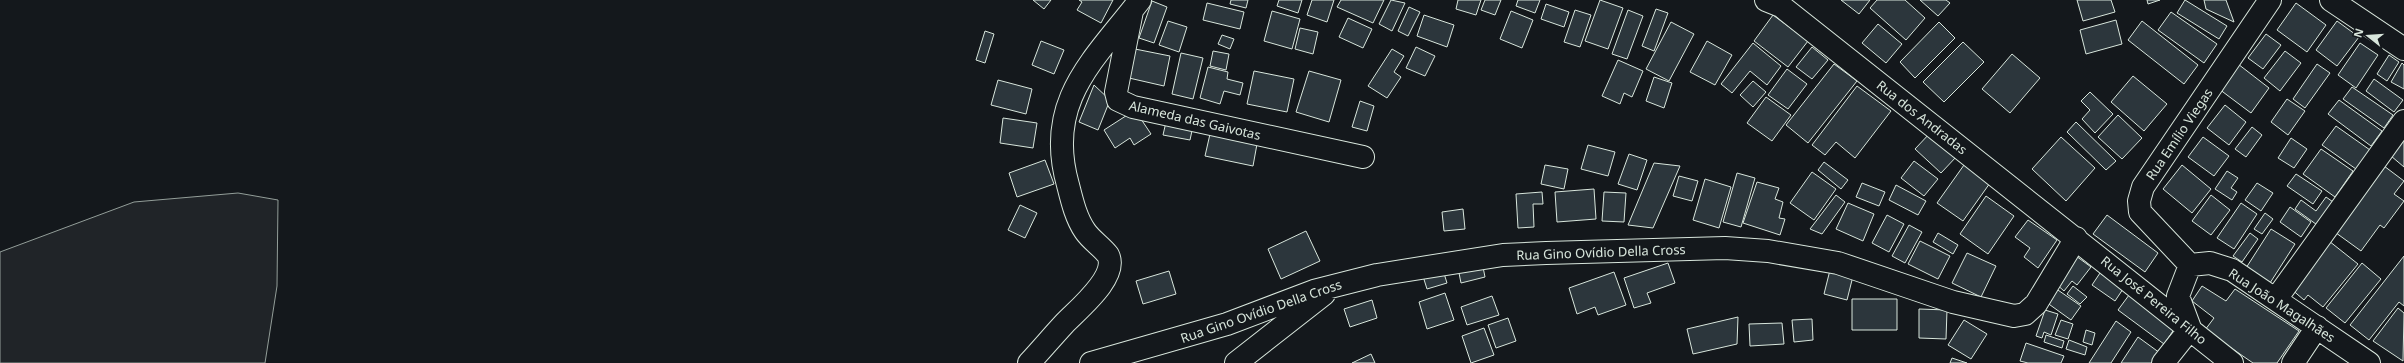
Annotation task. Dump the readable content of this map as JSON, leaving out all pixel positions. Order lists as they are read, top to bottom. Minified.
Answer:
{"streets":{"street":["Rua dos Andradas","Alameda das Gaivotas","Rua Emílio Viegas","Rua Gino Ovídio Della Cross","Rua José Pereira Filho","Rua João Magalhães"]},"crossings":[["Rua dos Andradas","Rua Gino Ovídio Della Cross"],["Rua dos Andradas","Rua José Pereira Filho"],["Rua Emílio Viegas","Rua João Magalhães"],["Rua Gino Ovídio Della Cross","Rua José Pereira Filho"]],"north":"left"}
